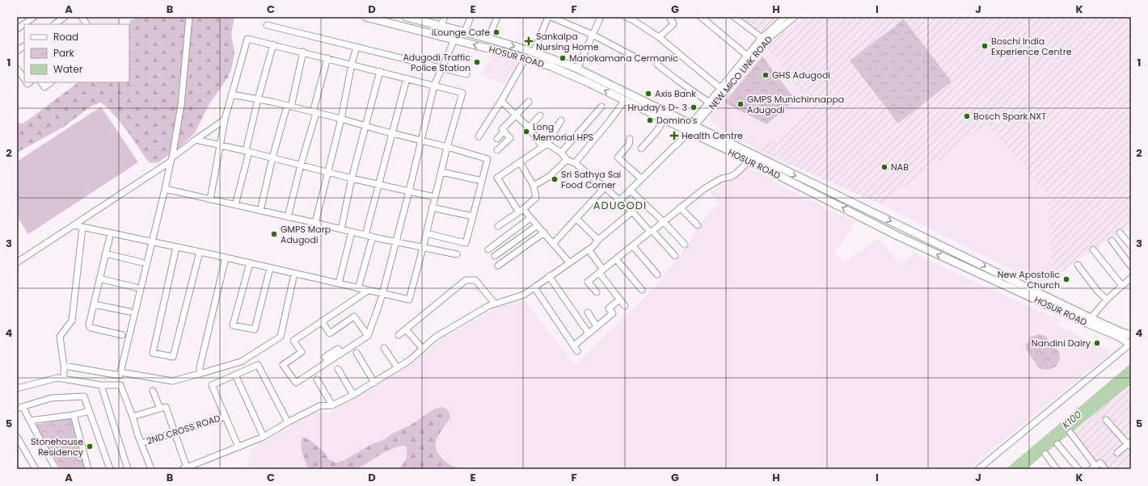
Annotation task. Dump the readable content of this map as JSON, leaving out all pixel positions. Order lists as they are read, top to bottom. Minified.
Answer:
{"streets":{"main road":["HOSUR ROAD"],"street":["NEW MICO LINK ROAD","2ND CROSS ROAD"]},"crossings":[["HOSUR ROAD","NEW MICO LINK ROAD"]],"districts":["ADUGODI"],"water":["K100"],"places":{"other":["iLounge Cafe","Boschi India Experience Centre","Manokamana Cermanic","Adugodi Traffic Police Station","GHS Adugodi","Axis Bank","GMPS Munichinnappa Adugodi","Hruday's D- 3","Bosch Spark.NXT","Domino's","Long Memorial HPS","NAB","Sri Sathya Sai Food Corner","GMPS Marp Adugodi","New Apostolic Church","Nandini Dairy","Stonehouse Residency"],"health":["Sankalpa Nursing Home","Health Centre"]},"legend":["Road","Park","Water"],"grid":{"columns":["A","B","C","D","E","F","G","H","I","J","K"],"rows":["1","2","3","4","5"]}}
